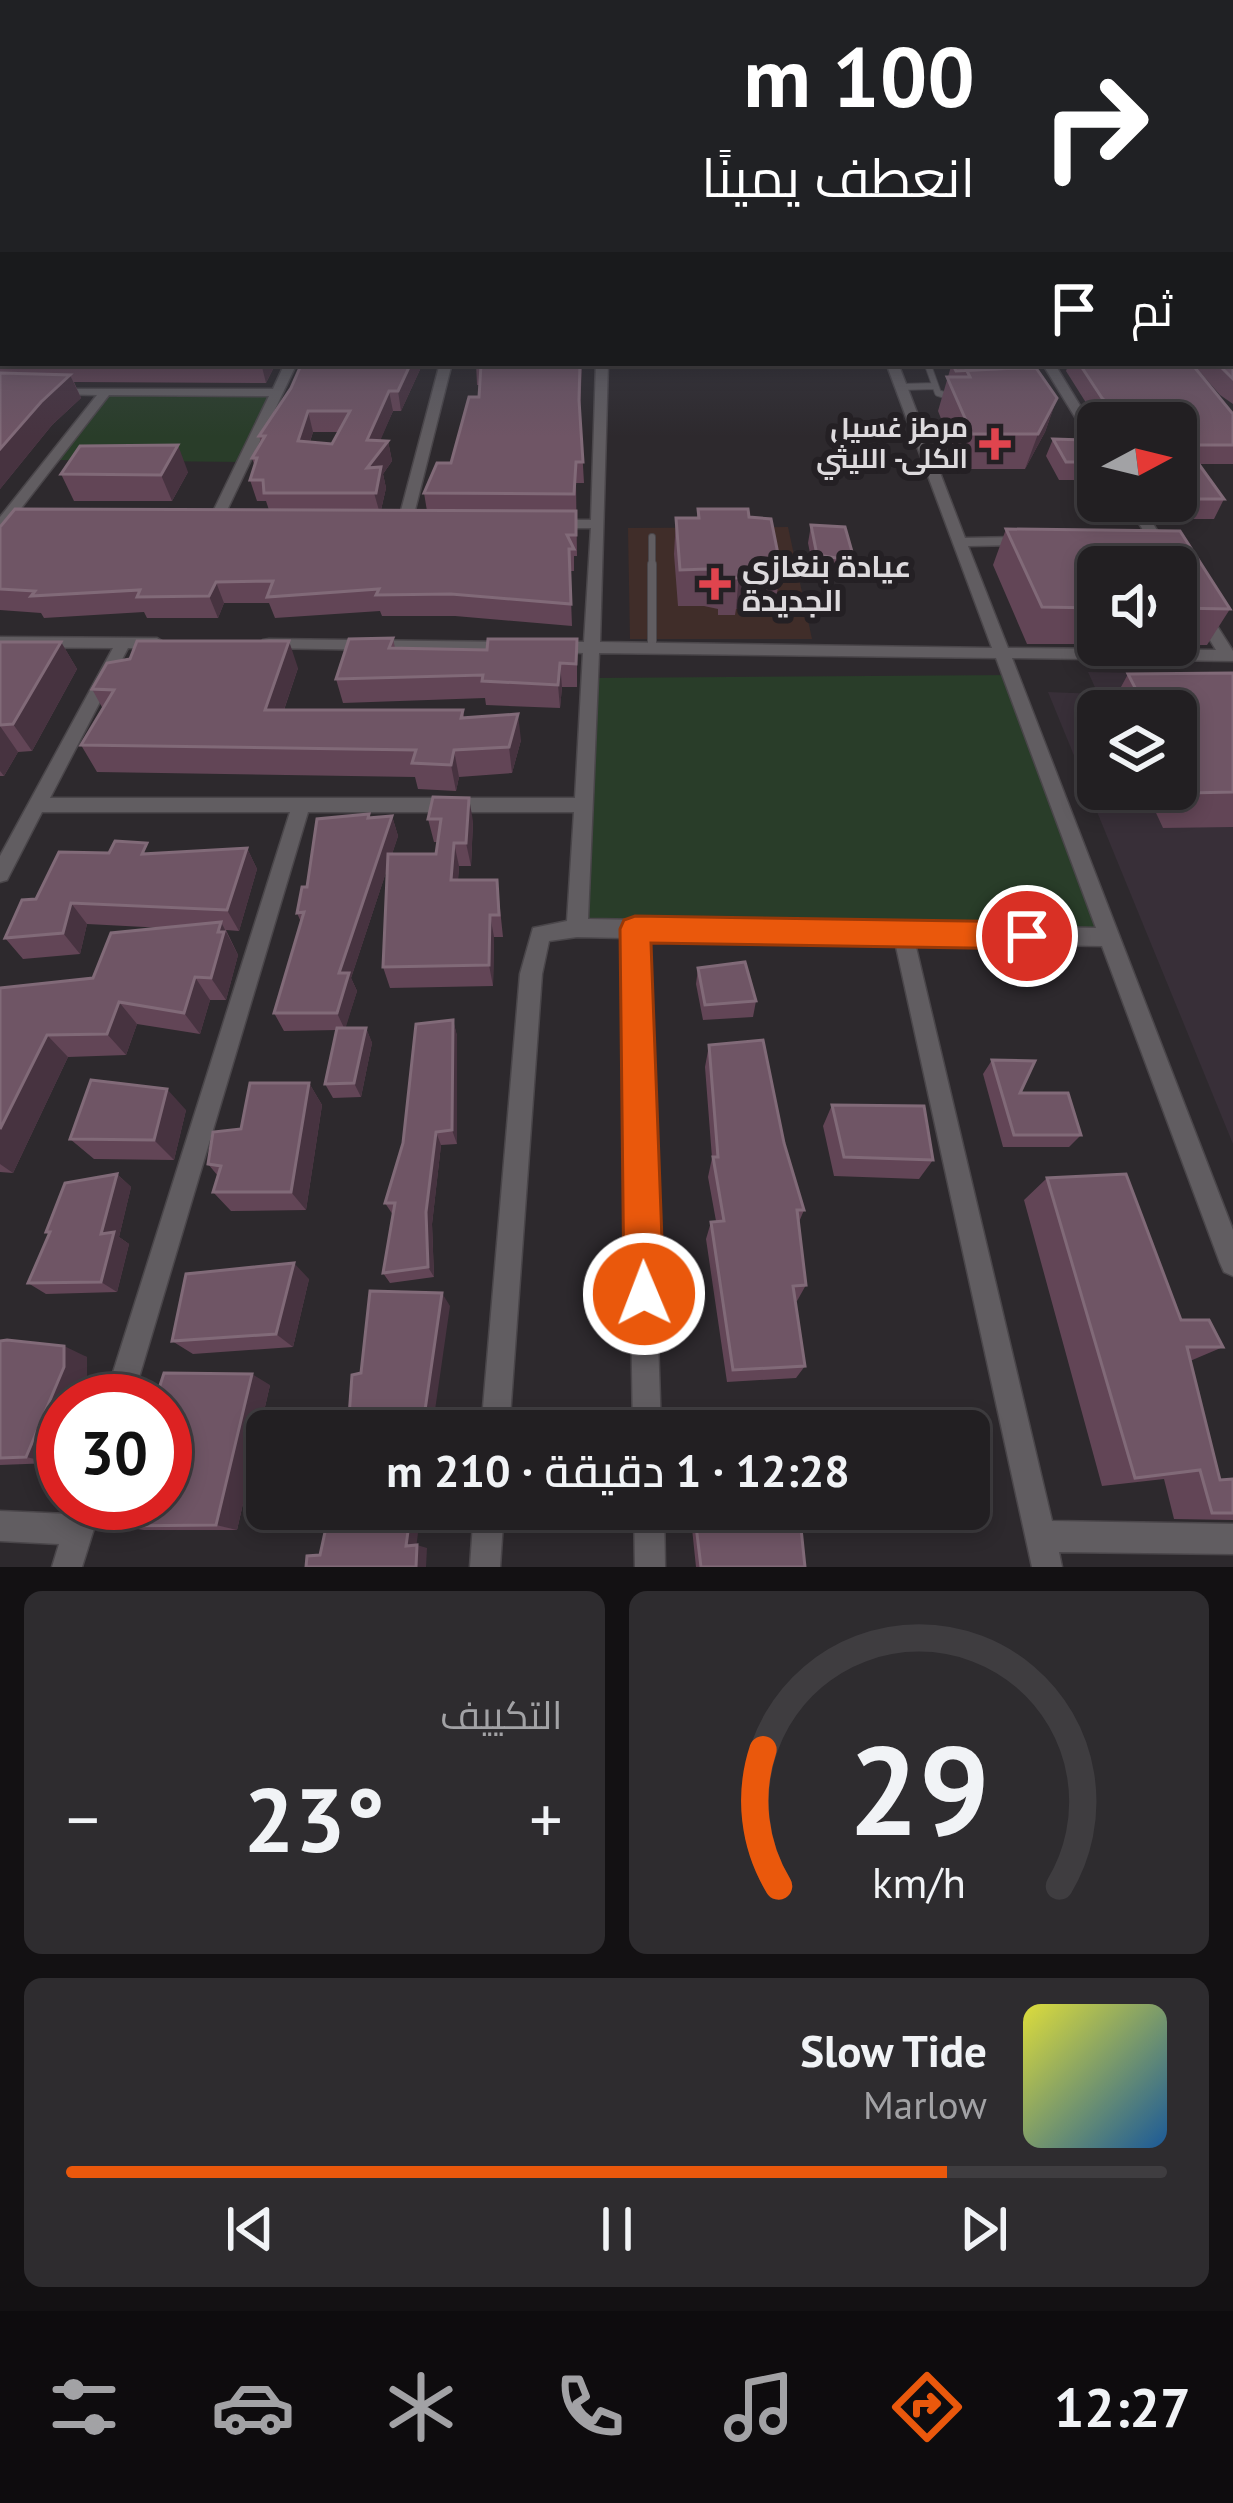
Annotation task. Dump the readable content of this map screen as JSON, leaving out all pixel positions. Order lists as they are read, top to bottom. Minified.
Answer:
{"places":{"health":["مرطز غسيل الكلى- الليثي","عيادة بنغازي الجديدة"]},"north":"right","page":{"turn":["100 m","انعطف يمينًا"],"then":"ثم","limit":"30","trip":"12:28 · 1 دقيقة · 210 m","tile":"التكييف","heat":["−","23°","+"],"song":["Slow Tide","Marlow"],"tabs":"12:27","gauge":["29","km/h"]}}
